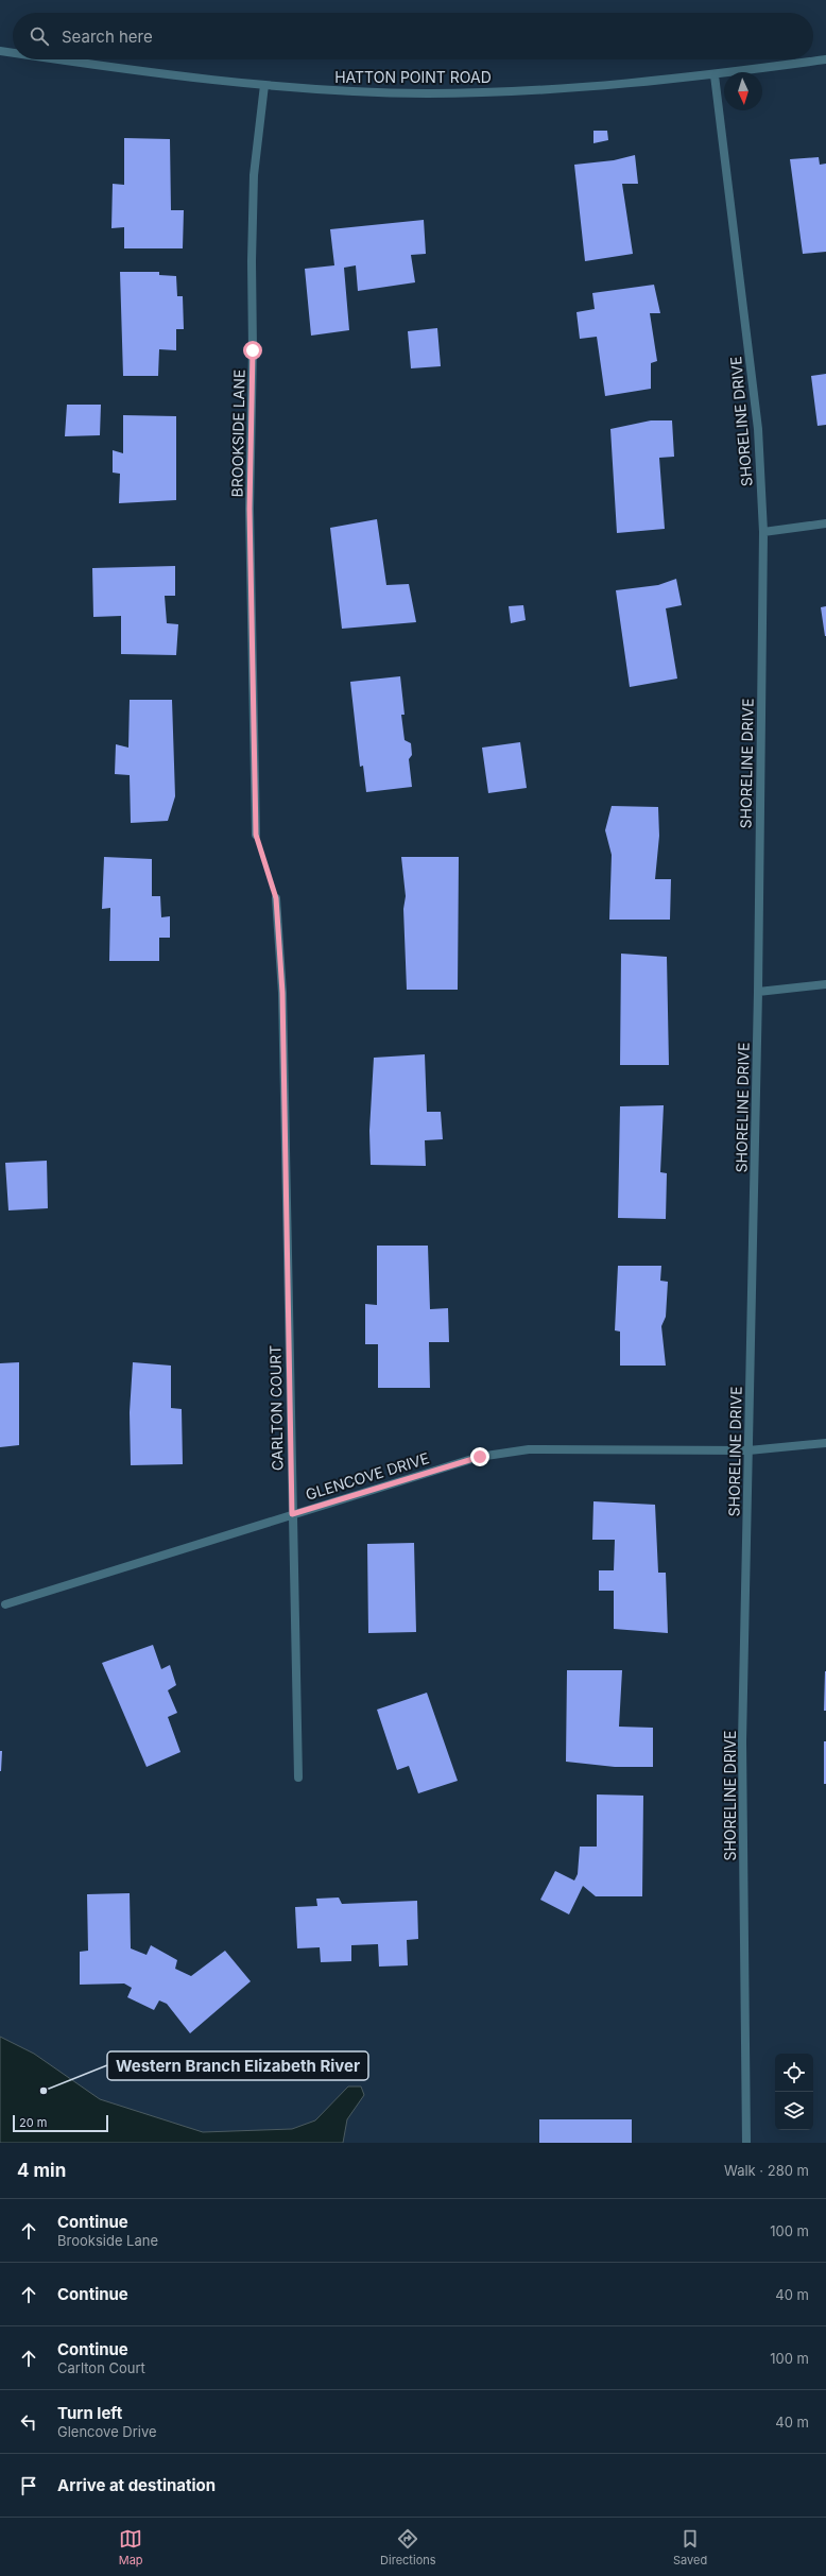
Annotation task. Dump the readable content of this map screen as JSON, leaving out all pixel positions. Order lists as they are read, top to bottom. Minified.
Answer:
{"streets":{"street":["HATTON POINT ROAD","SHORELINE DRIVE","BROOKSIDE LANE","CARLTON COURT","GLENCOVE DRIVE"]},"crossings":[["HATTON POINT ROAD","SHORELINE DRIVE"],["HATTON POINT ROAD","BROOKSIDE LANE"],["SHORELINE DRIVE","GLENCOVE DRIVE"],["CARLTON COURT","GLENCOVE DRIVE"]],"places":["Western Branch Elizabeth River"],"scale_bar":"20 m","north":"bottom","page":{"search":"Search here","scale":"20 m","heading":["4 min","Walk · 280 m"],"list":[["Continue","Brookside Lane","100 m"],["Continue","40 m"],["Continue","Carlton Court","100 m"],["Turn left","Glencove Drive","40 m"],"Arrive at destination"],"nav":["Map","Directions","Saved"]}}
